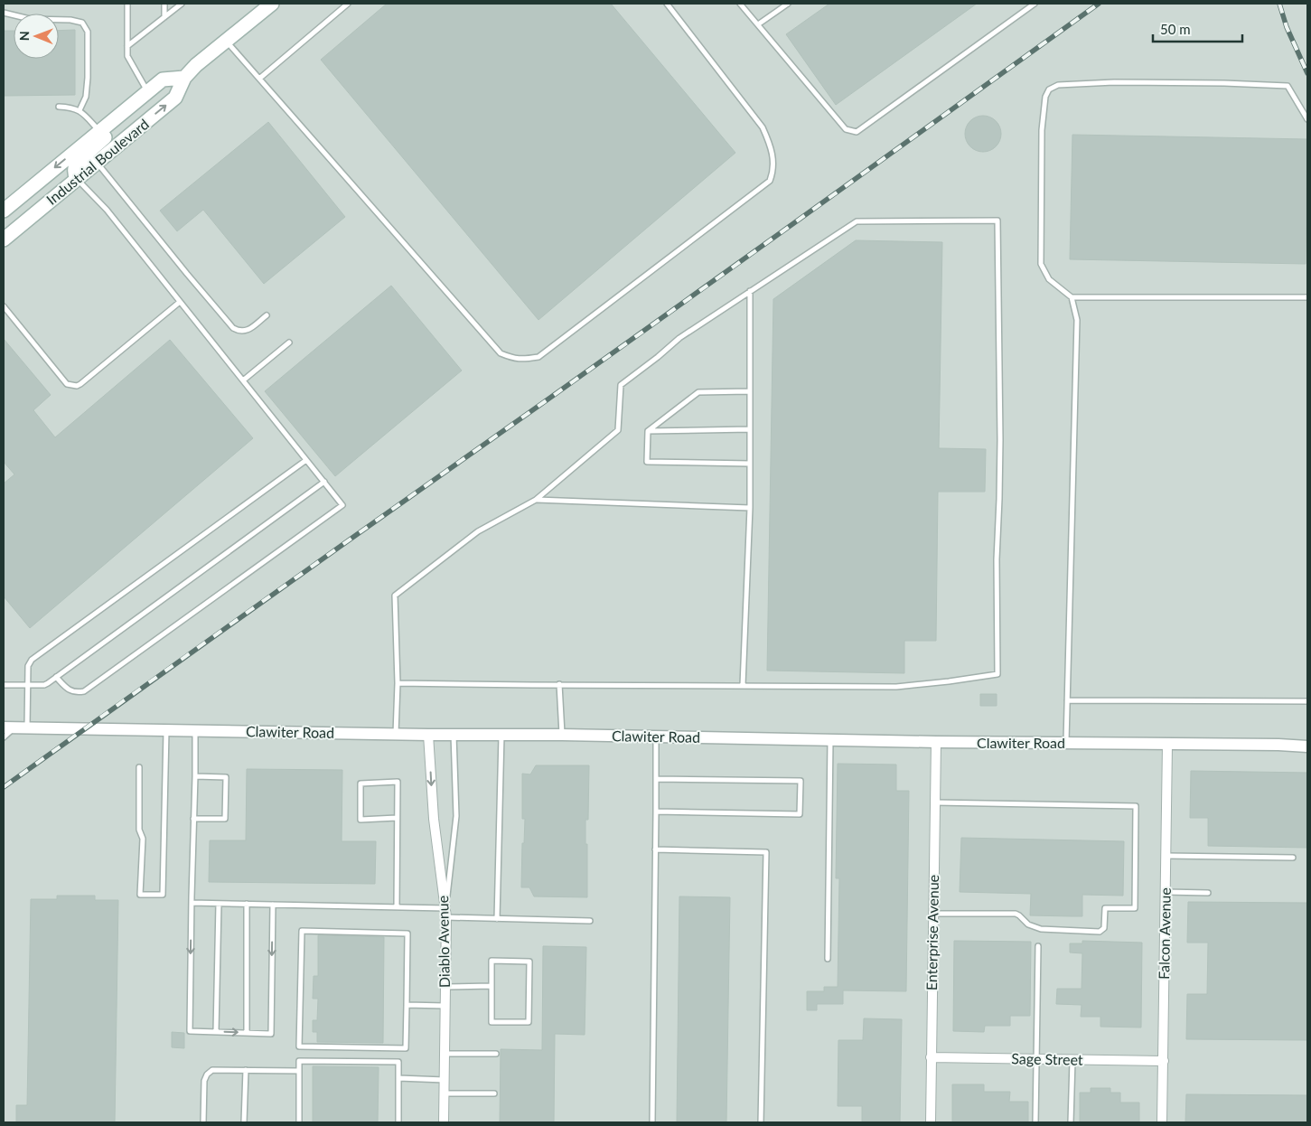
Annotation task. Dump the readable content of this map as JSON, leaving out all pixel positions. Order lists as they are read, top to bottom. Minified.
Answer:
{"streets":{"main road":["Industrial Boulevard"],"street":["Clawiter Road","Enterprise Avenue","Falcon Avenue","Diablo Avenue","Sage Street"]},"crossings":[["Clawiter Road","Enterprise Avenue"],["Clawiter Road","Falcon Avenue"],["Clawiter Road","Diablo Avenue"],["Enterprise Avenue","Sage Street"],["Falcon Avenue","Sage Street"]],"one_way":["Diablo Avenue"],"scale_bar":"50 m","north":"left"}
